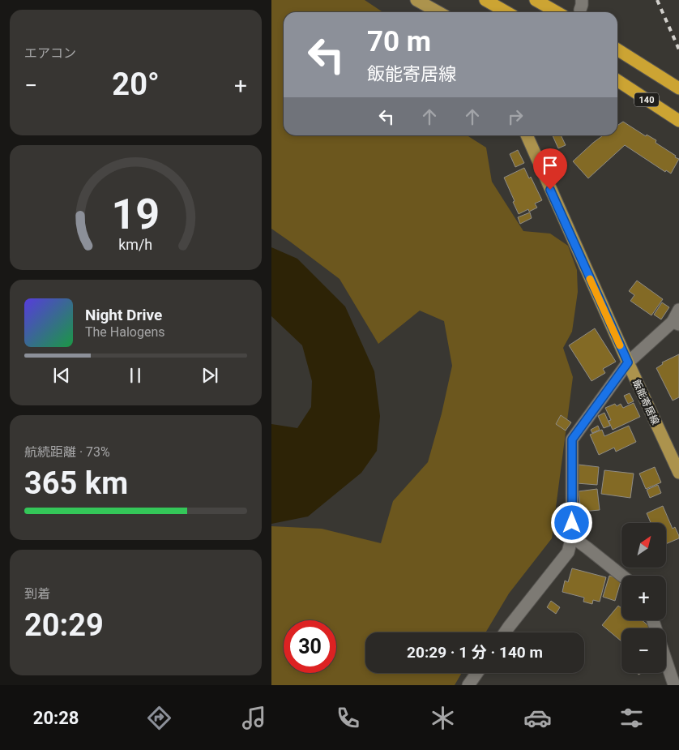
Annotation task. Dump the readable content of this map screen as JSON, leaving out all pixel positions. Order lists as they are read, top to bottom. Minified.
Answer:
{"streets":{"highway":["140"],"main road":["飯能寄居線"]},"north":"top right","page":{"tile":["エアコン",["航続距離 · 73%","365 km"],["到着","20:29"]],"turn":["70 m","飯能寄居線"],"heat":["−","20°","+"],"song":["Night Drive","The Halogens"],"map_buttons":["+","−"],"limit":"30","trip":"20:29 · 1 分 · 140 m","tabs":"20:28","gauge":["19","km/h"]}}
